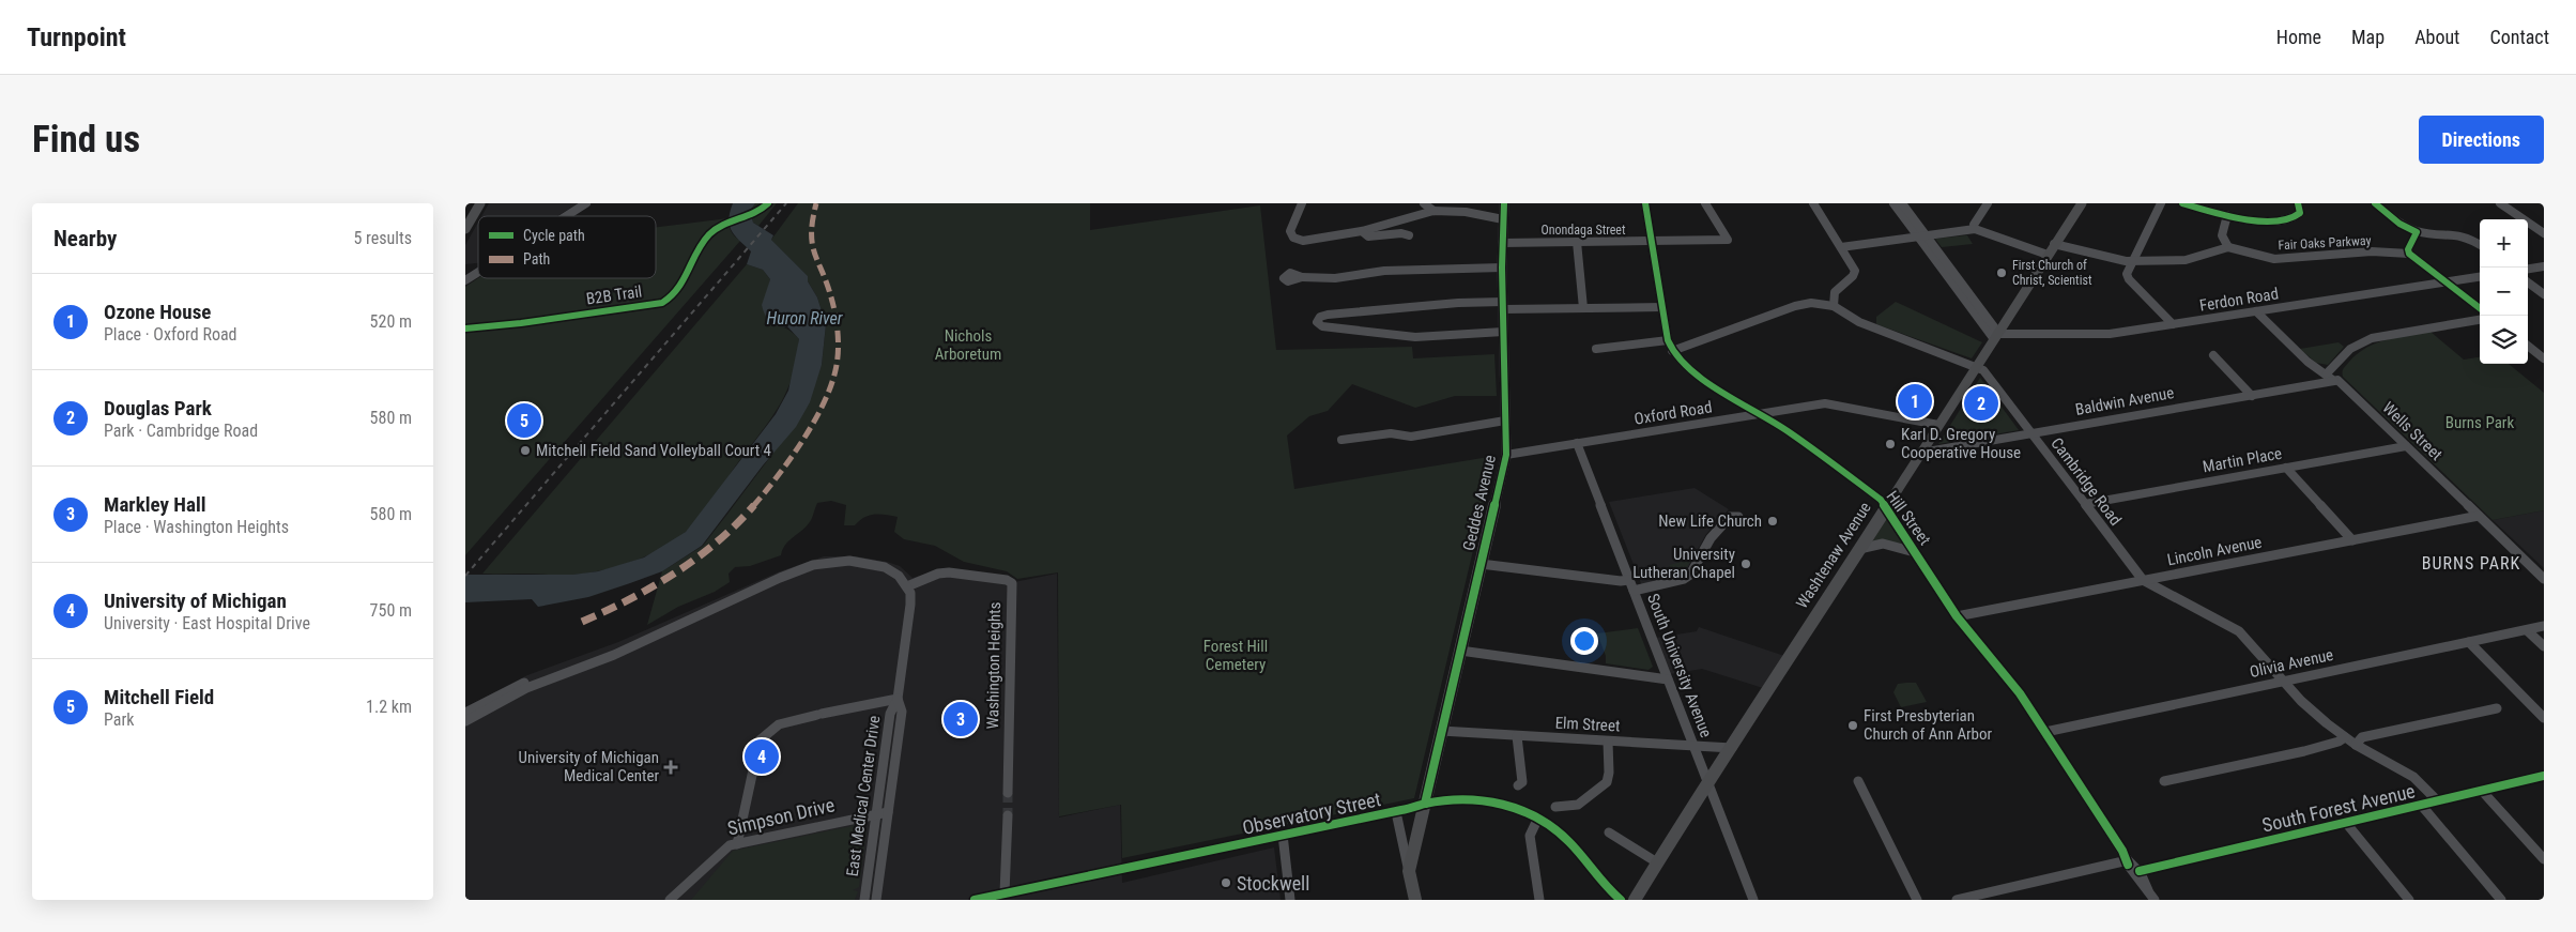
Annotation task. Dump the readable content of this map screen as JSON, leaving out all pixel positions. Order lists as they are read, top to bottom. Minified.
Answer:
{"streets":{"main road":["Geddes Avenue","Washtenaw Avenue"],"street":["Onondaga Street","Fair Oaks Parkway","Ferdon Road","Baldwin Avenue","Oxford Road","Wells Street","Martin Place","Cambridge Road","Hill Street","Lincoln Avenue","Olivia Avenue","Washington Heights","South University Avenue","Elm Street","East Medical Center Drive","South Forest Avenue","Observatory Street","Simpson Drive"],"cycle path":["B2B Trail"]},"crossings":[["Onondaga Street","Geddes Avenue"],["Onondaga Street","Hill Street"],["Ferdon Road","Wells Street"],["Ferdon Road","Washtenaw Avenue"],["Baldwin Avenue","Wells Street"],["Baldwin Avenue","Cambridge Road"],["Baldwin Avenue","Washtenaw Avenue"],["Oxford Road","Geddes Avenue"],["Oxford Road","Hill Street"],["Oxford Road","Washtenaw Avenue"],["Oxford Road","South University Avenue"],["Wells Street","Martin Place"],["Wells Street","Lincoln Avenue"],["Martin Place","Cambridge Road"],["Cambridge Road","Hill Street"],["Cambridge Road","Lincoln Avenue"],["Cambridge Road","Washtenaw Avenue"],["Cambridge Road","Olivia Avenue"],["Cambridge Road","South Forest Avenue"],["Geddes Avenue","Elm Street"],["Geddes Avenue","Observatory Street"],["Hill Street","Lincoln Avenue"],["Hill Street","Washtenaw Avenue"],["Hill Street","Olivia Avenue"],["Hill Street","South Forest Avenue"],["Washtenaw Avenue","South University Avenue"],["Washtenaw Avenue","Elm Street"],["Washington Heights","East Medical Center Drive"],["South University Avenue","Elm Street"],["East Medical Center Drive","Simpson Drive"]],"districts":["BURNS PARK"],"water":["Huron River"],"parks":["Nichols Arboretum","Burns Park","Forest Hill Cemetery"],"places":{"other":["First Church of Christ, Scientist","Karl D. Gregory Cooperative House","Mitchell Field Sand Volleyball Court 4","New Life Church","University Lutheran Chapel","First Presbyterian Church of Ann Arbor","Stockwell"],"health":["University of Michigan Medical Center"]},"legend":["Cycle path","Path"],"page":{"header":"Turnpoint","nav":["Home","Map","About","Contact"],"buttons":"Directions","title":"Find us","heading":["Nearby","5 results"],"map_buttons":["+","−"],"list":[{"mark":"1","name":"Ozone House","note":"Place · Oxford Road","value":"520 m"},{"mark":"2","name":"Douglas Park","note":"Park · Cambridge Road","value":"580 m"},{"mark":"3","name":"Markley Hall","note":"Place · Washington Heights","value":"580 m"},{"mark":"4","name":"University of Michigan","note":"University · East Hospital Drive","value":"750 m"},{"mark":"5","name":"Mitchell Field","note":"Park","value":"1.2 km"}],"pins":["1","2","5","3","4"]}}
